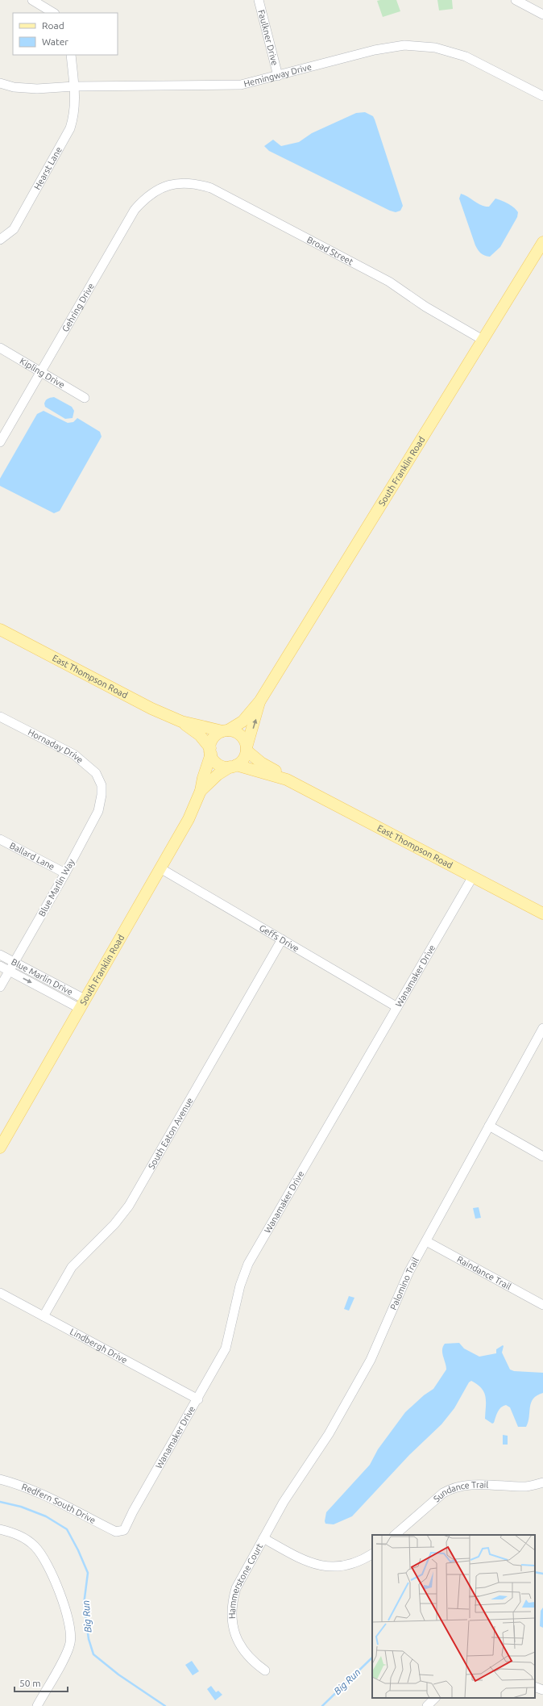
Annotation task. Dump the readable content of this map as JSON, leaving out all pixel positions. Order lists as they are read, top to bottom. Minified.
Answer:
{"streets":{"main road":["South Franklin Road","East Thompson Road"],"street":["Faulkner Drive","Hemingway Drive","Hearst Lane","Broad Street","Gehring Drive","Kipling Drive","Hornaday Drive","Ballard Lane","Blue Marlin Way","Geffs Drive","Wanamaker Drive","Blue Marlin Drive","South Eaton Avenue","Raindance Trail","Palomino Trail","Lindbergh Drive","Sundance Trail","Redfern South Drive","Hammerstone Court"]},"crossings":[["Faulkner Drive","Hemingway Drive"],["Hemingway Drive","Hearst Lane"],["Broad Street","Gehring Drive"],["Broad Street","South Franklin Road"],["Gehring Drive","Kipling Drive"],["South Franklin Road","East Thompson Road"],["South Franklin Road","Geffs Drive"],["South Franklin Road","Blue Marlin Drive"],["East Thompson Road","Wanamaker Drive"],["Hornaday Drive","Blue Marlin Way"],["Ballard Lane","Blue Marlin Way"],["Blue Marlin Way","Blue Marlin Drive"],["Geffs Drive","Wanamaker Drive"],["Geffs Drive","South Eaton Avenue"],["Wanamaker Drive","Lindbergh Drive"],["Wanamaker Drive","Redfern South Drive"],["South Eaton Avenue","Lindbergh Drive"],["Raindance Trail","Palomino Trail"],["Palomino Trail","Hammerstone Court"]],"water":["Big Run"],"legend":["Road","Water"],"scale_bar":"50 m"}
